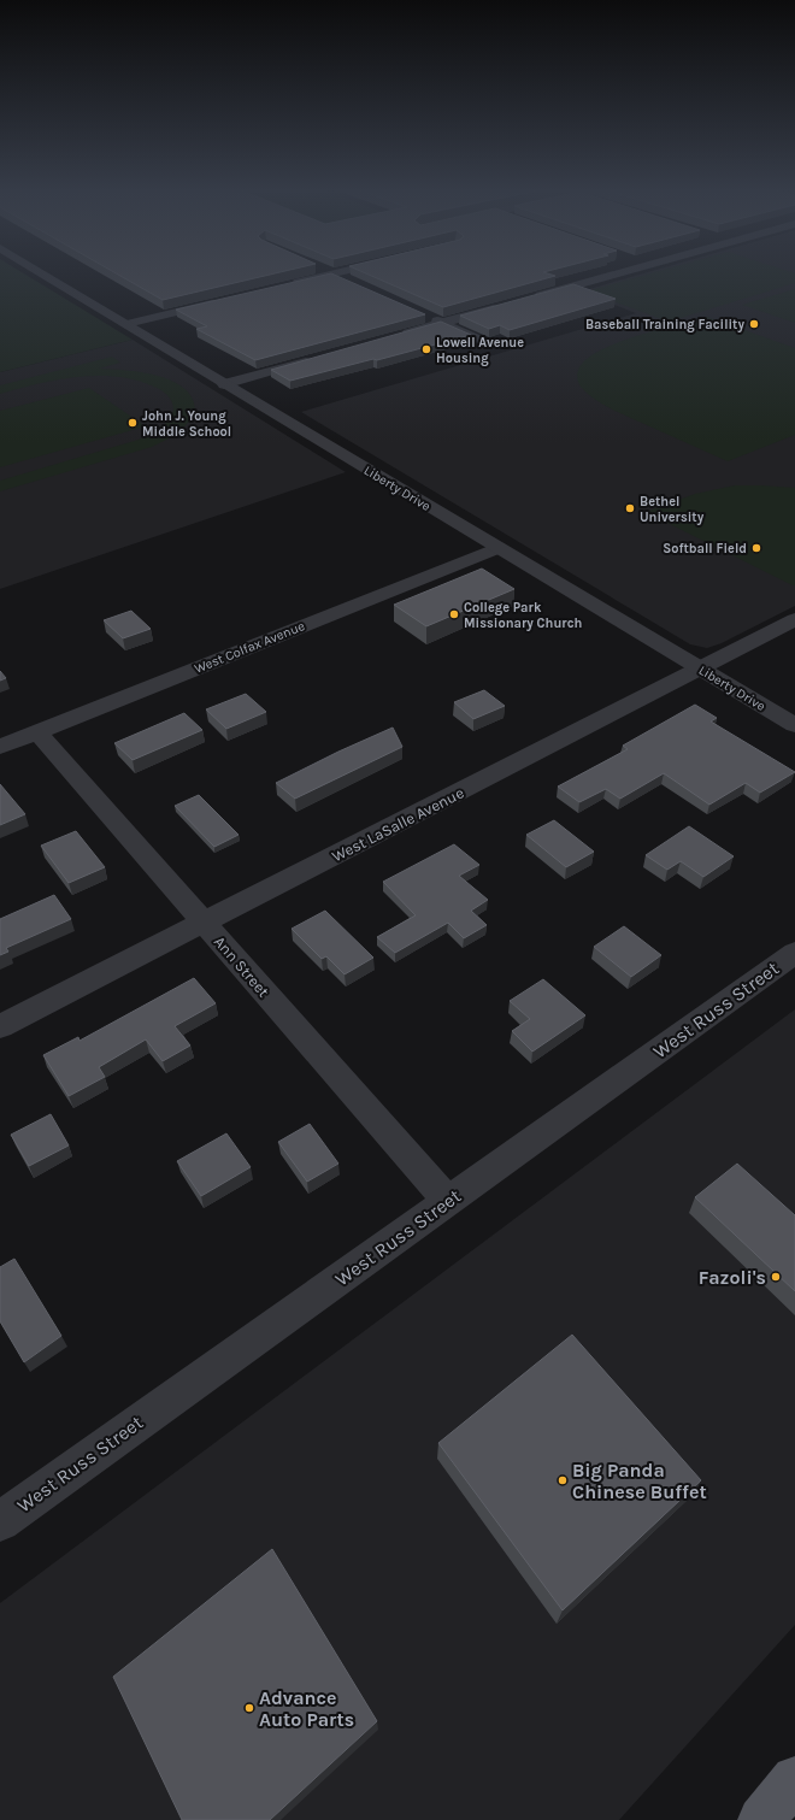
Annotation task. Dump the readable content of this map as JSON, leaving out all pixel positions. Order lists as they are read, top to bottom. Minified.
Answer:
{"streets":{"street":["Liberty Drive","West Colfax Avenue","West LaSalle Avenue","Ann Street","West Russ Street"]},"crossings":[["Liberty Drive","West Colfax Avenue"],["Liberty Drive","West LaSalle Avenue"],["West Colfax Avenue","Ann Street"],["West LaSalle Avenue","Ann Street"],["Ann Street","West Russ Street"]],"places":["Baseball Training Facility","Lowell Avenue Housing","John J. Young Middle School","Bethel University","Softball Field","College Park Missionary Church","Fazoli's","Big Panda Chinese Buffet","Advance Auto Parts"]}
